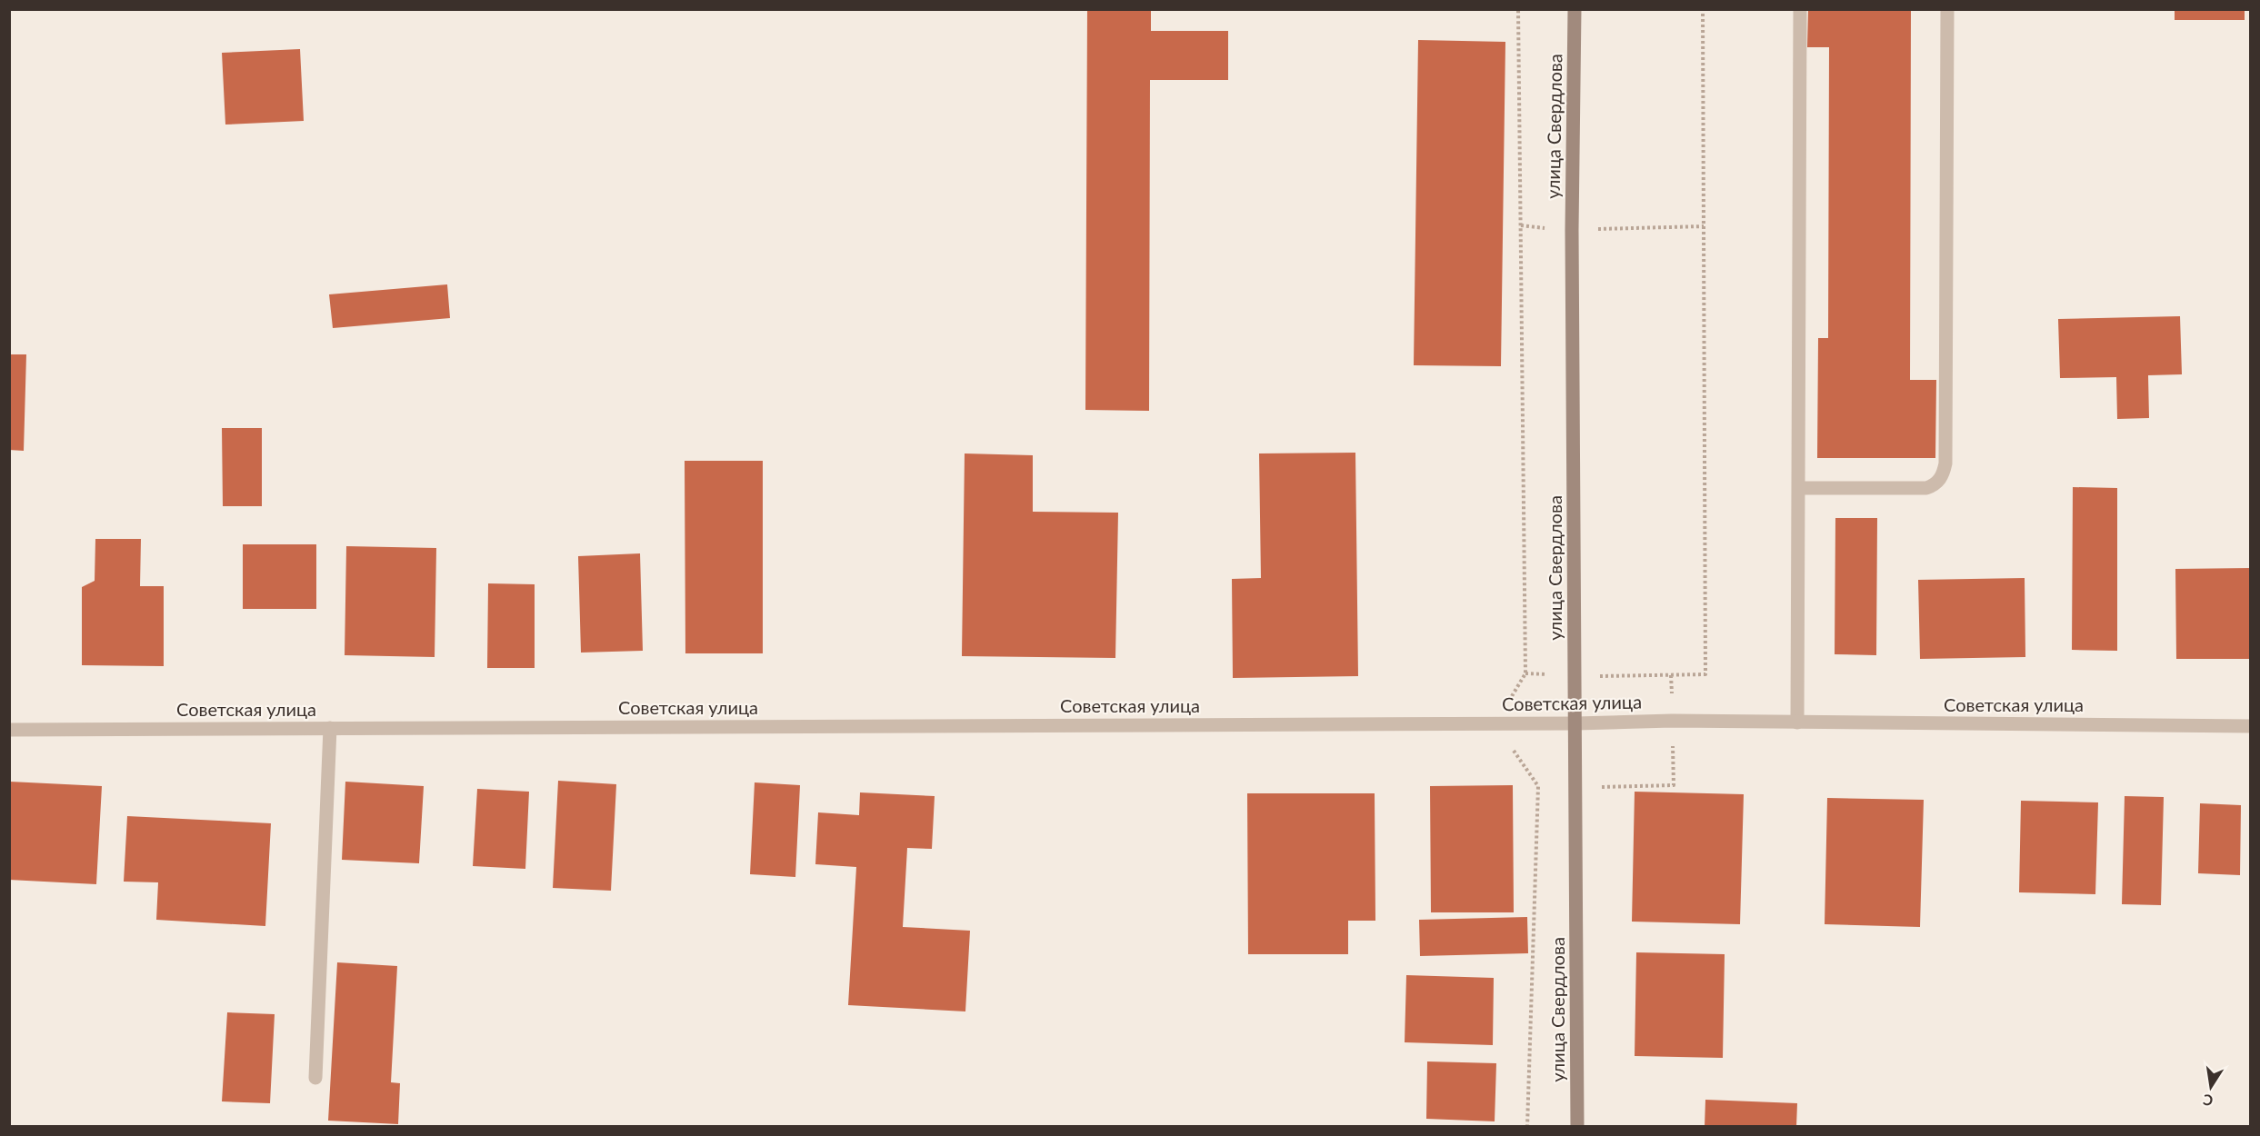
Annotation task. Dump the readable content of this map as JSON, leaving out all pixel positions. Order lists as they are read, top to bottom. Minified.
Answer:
{"streets":{"main road":["улица Свердлова"],"street":["Советская улица"]},"crossings":[["улица Свердлова","Советская улица"]],"north":"bottom"}
